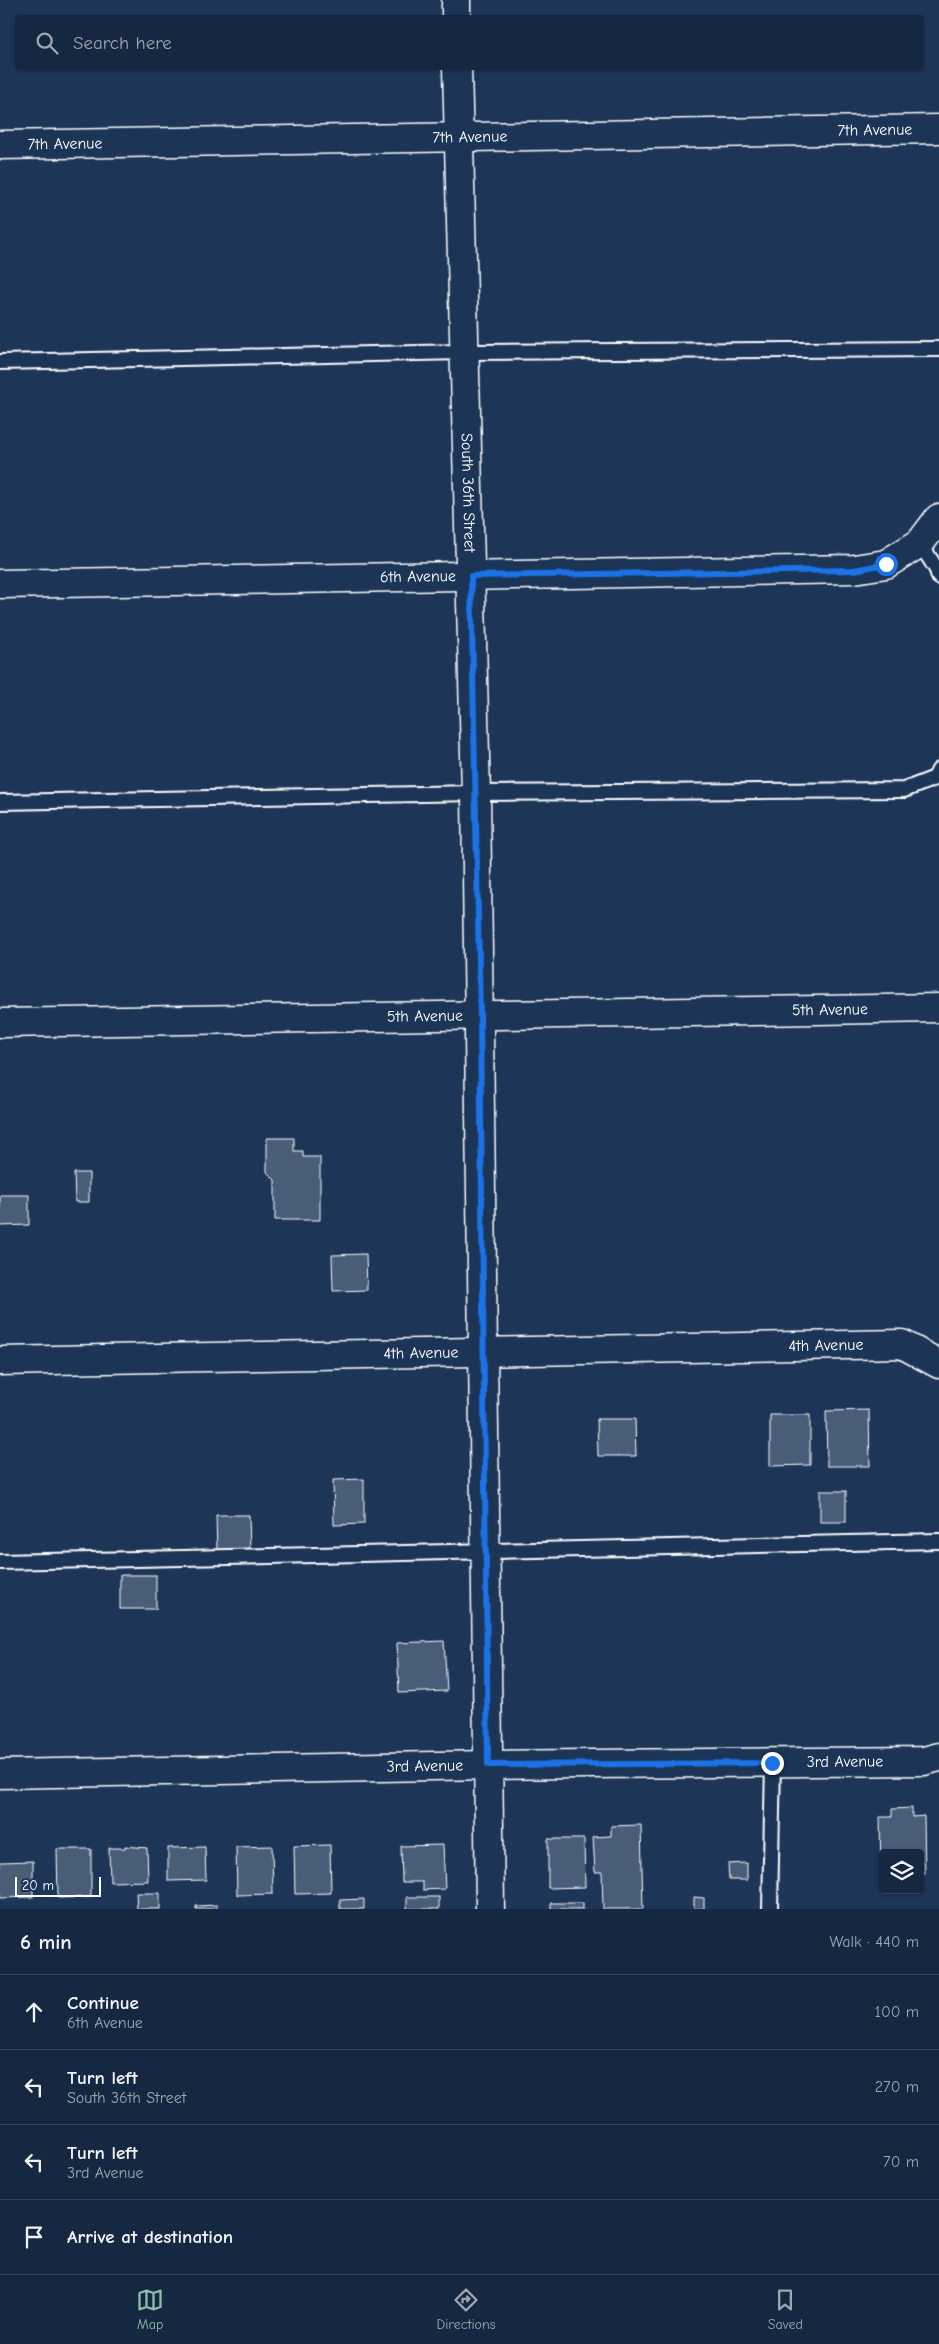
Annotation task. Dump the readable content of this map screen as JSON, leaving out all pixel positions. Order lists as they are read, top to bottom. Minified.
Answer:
{"streets":{"street":["7th Avenue","South 36th Street","6th Avenue","5th Avenue","4th Avenue","3rd Avenue"]},"crossings":[["7th Avenue","South 36th Street"],["South 36th Street","6th Avenue"],["South 36th Street","5th Avenue"],["South 36th Street","4th Avenue"],["South 36th Street","3rd Avenue"]],"scale_bar":"20 m","page":{"search":"Search here","scale":"20 m","heading":["6 min","Walk · 440 m"],"list":[["Continue","6th Avenue","100 m"],["Turn left","South 36th Street","270 m"],["Turn left","3rd Avenue","70 m"],"Arrive at destination"],"nav":["Map","Directions","Saved"]}}
